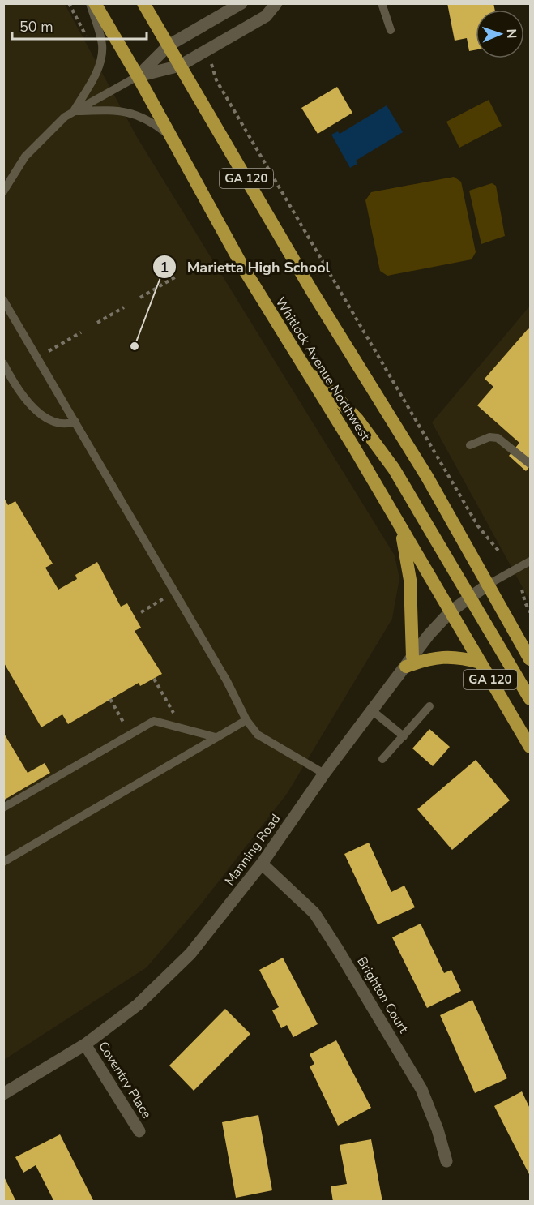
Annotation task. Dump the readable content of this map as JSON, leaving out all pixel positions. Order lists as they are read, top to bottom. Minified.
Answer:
{"streets":{"highway":["GA 120","Whitlock Avenue Northwest"],"street":["Manning Road","Brighton Court","Coventry Place"]},"crossings":[["GA 120","Manning Road"],["Whitlock Avenue Northwest","Manning Road"],["Manning Road","Brighton Court"],["Manning Road","Coventry Place"]],"places":["Marietta High School"],"scale_bar":"50 m","north":"right"}
